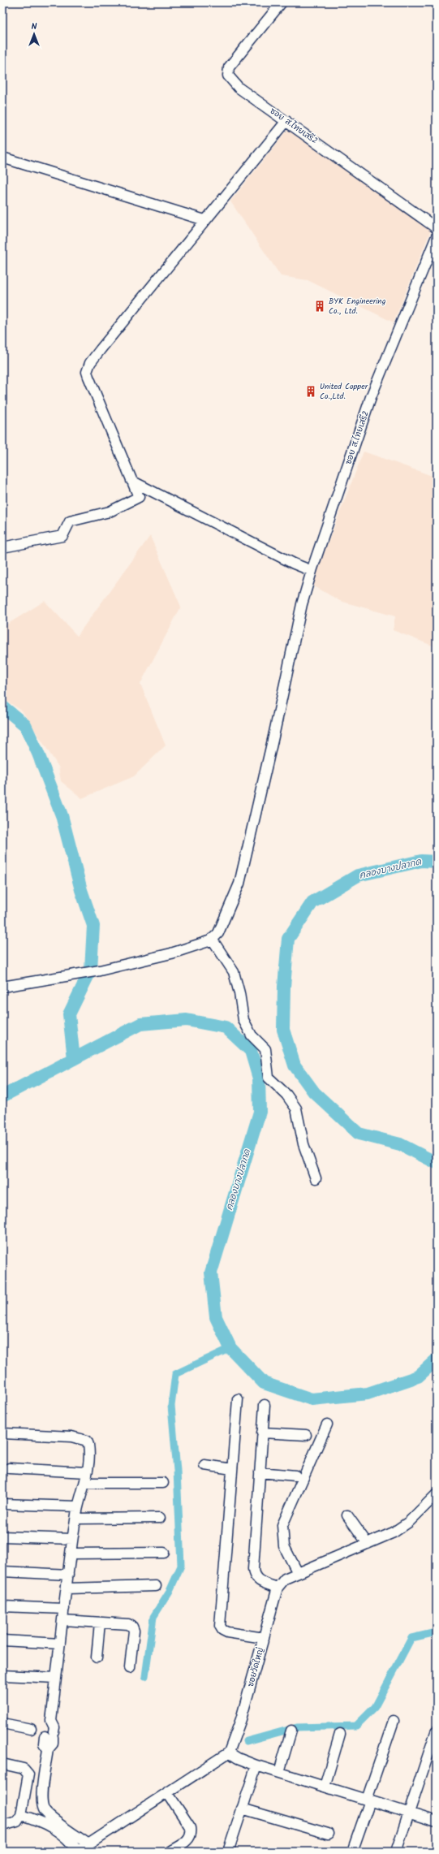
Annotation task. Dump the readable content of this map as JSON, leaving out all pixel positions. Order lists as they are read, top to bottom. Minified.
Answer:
{"streets":{"street":["ซอย ส.ไทยเสรี2","ซอยวัดใหญ่"]},"water":["คลองบางปลากด"],"places":{"building":["BYK Engineering Co., Ltd.","United Copper Co.,Ltd."]},"north":"top"}
